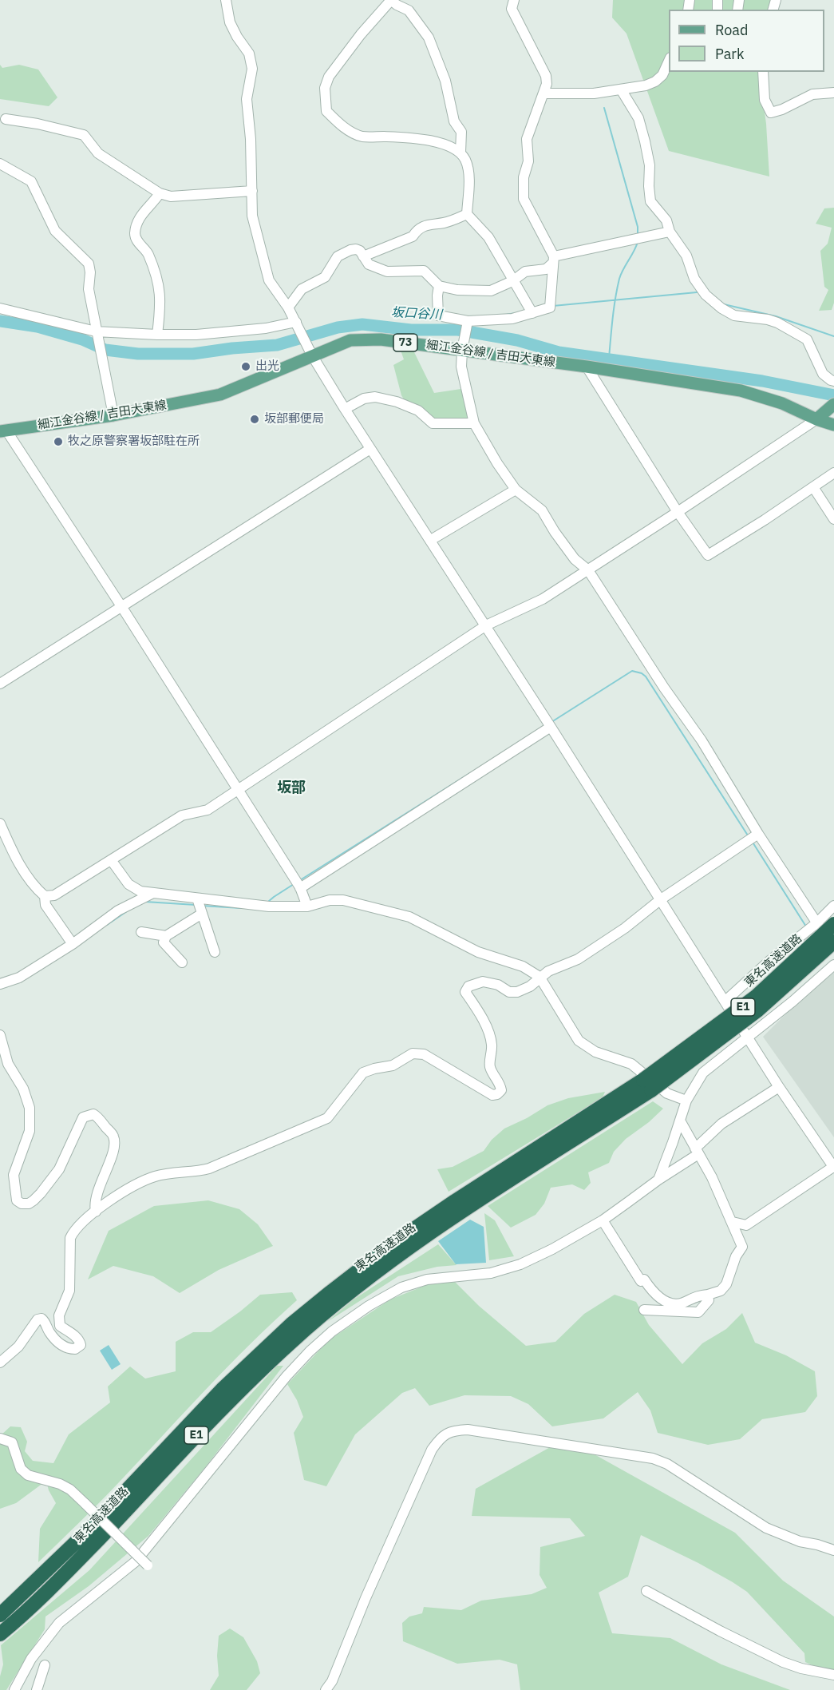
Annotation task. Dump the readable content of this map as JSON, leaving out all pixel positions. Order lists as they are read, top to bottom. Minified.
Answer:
{"streets":{"highway":["東名高速道路","E1"],"main road":["73","細江金谷線 / 吉田大東線"]},"crossings":[["73","細江金谷線 / 吉田大東線"]],"districts":["坂部"],"water":["坂口谷川"],"places":["出光","坂部郵便局","牧之原警察署坂部駐在所"],"legend":["Road","Park"]}
